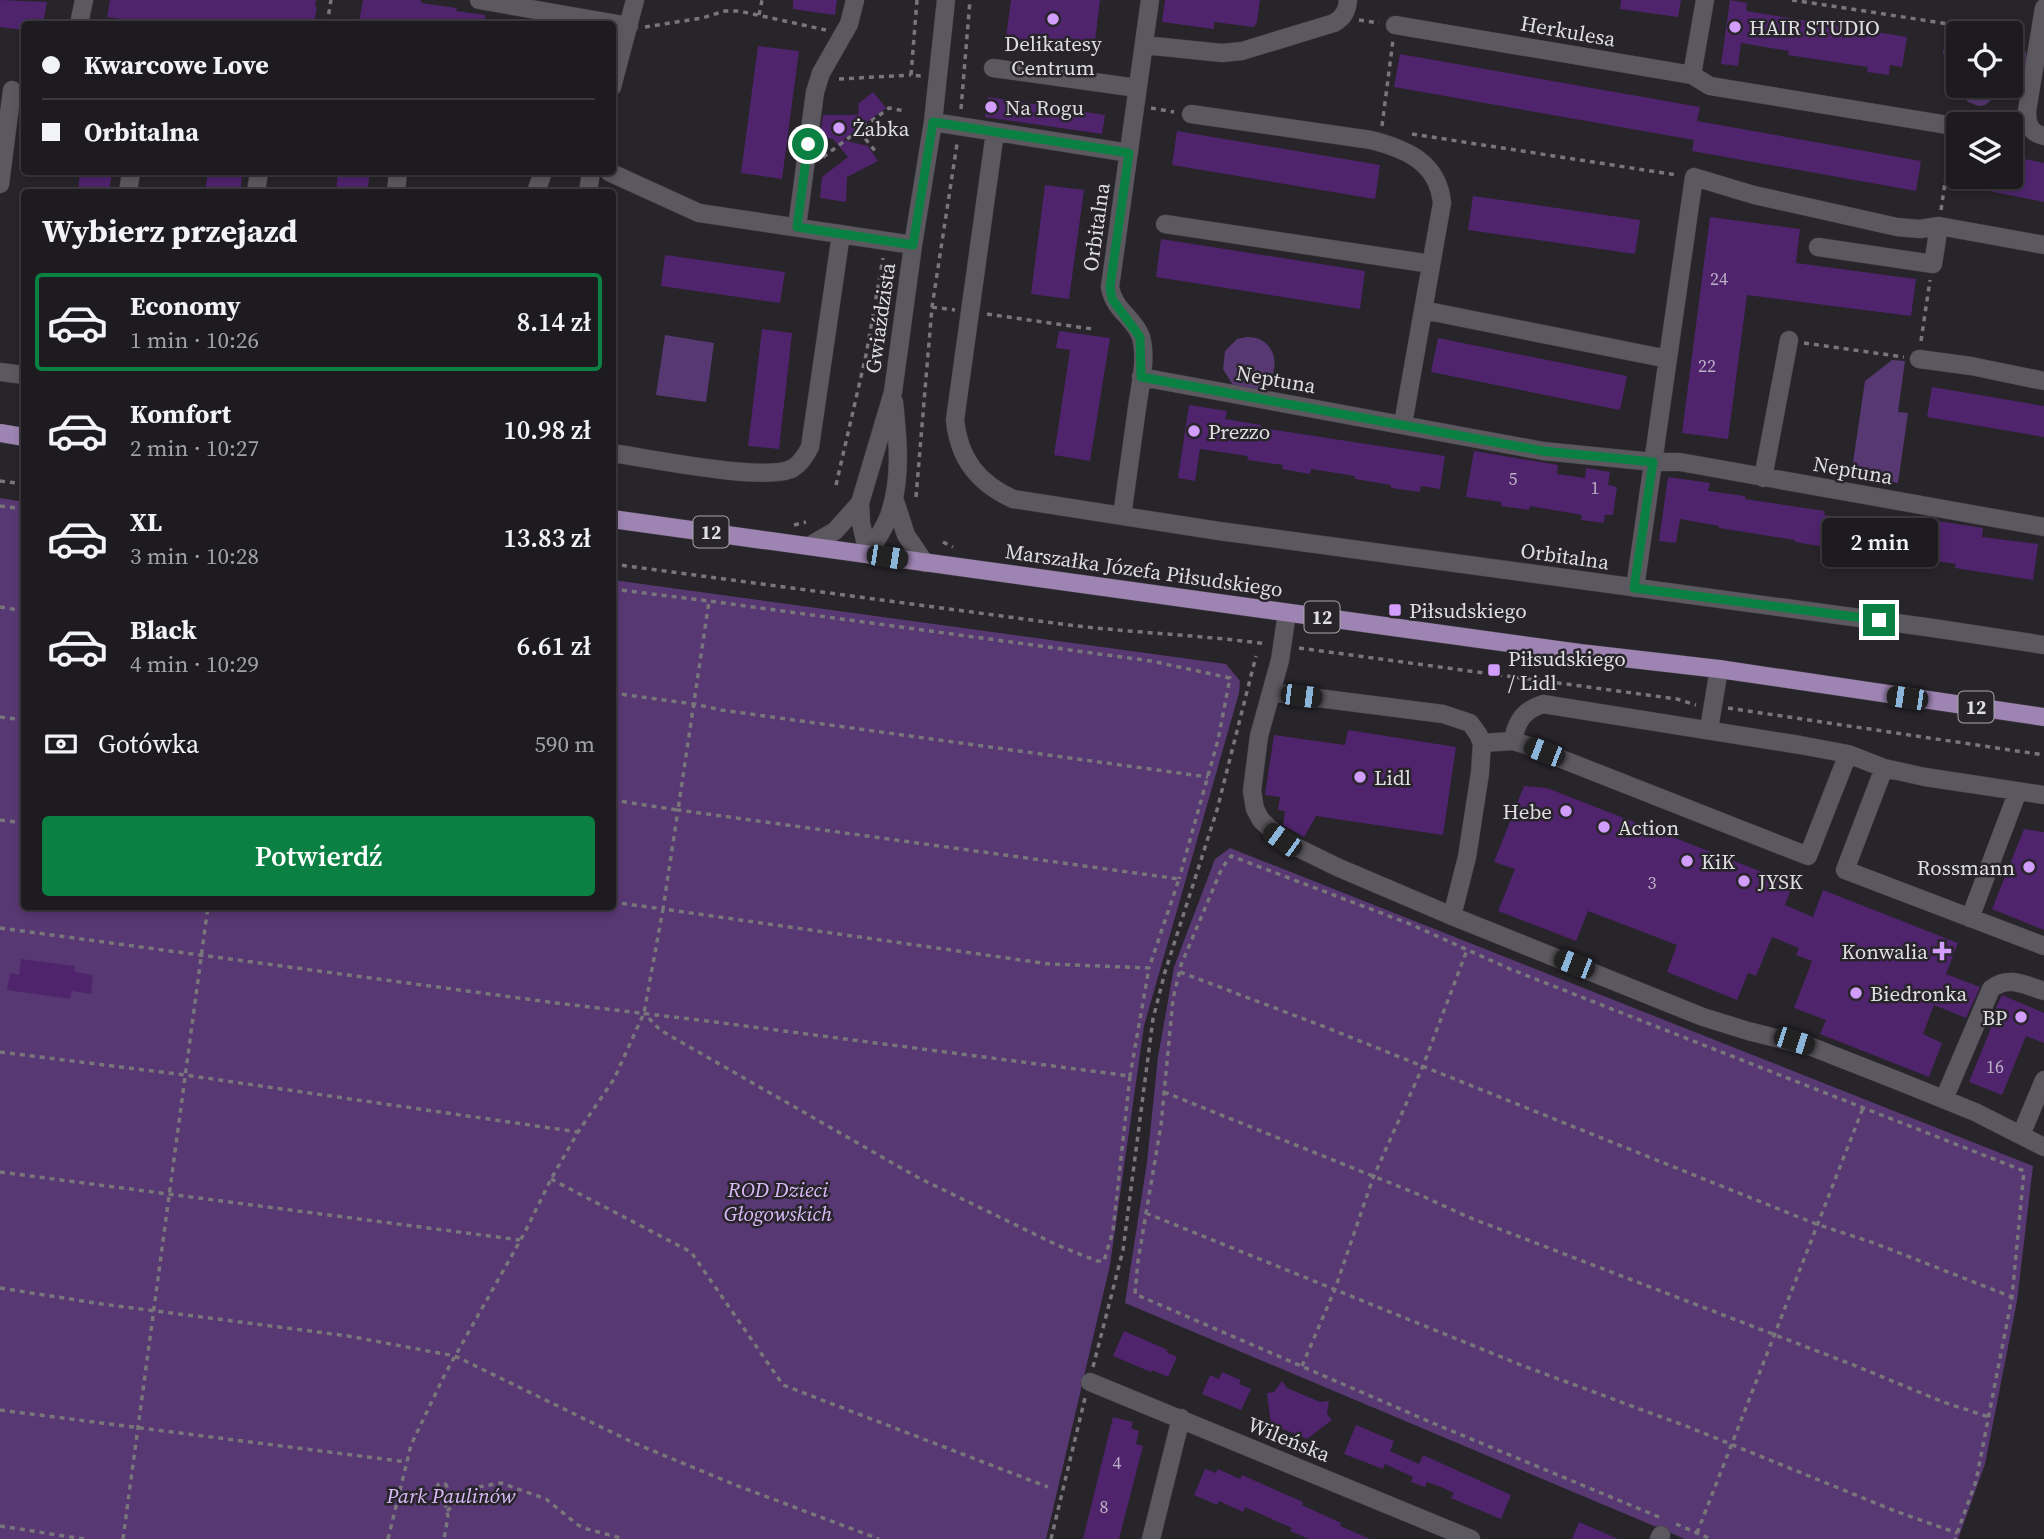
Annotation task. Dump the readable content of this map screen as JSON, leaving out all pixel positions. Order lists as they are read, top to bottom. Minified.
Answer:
{"streets":{"main road":["12","Marszałka Józefa Piłsudskiego"],"street":["Herkulesa","Orbitalna","Gwiaździsta","Neptuna","Wileńska"]},"crossings":[["Orbitalna","Neptuna"],["Gwiaździsta","Marszałka Józefa Piłsudskiego"]],"parks":["ROD Dzieci Głogowskich","Park Paulinów"],"places":{"other":["Delikatesy Centrum","HAIR STUDIO","Na Rogu","Żabka","Prezzo","Lidl","Hebe","Action","KiK","Rossmann","JYSK","Biedronka","BP"],"transit":["Piłsudskiego","Piłsudskiego / Lidl"],"health":["Konwalia"]},"house_numbers":["24","22","5","1","3","16","4","8"],"page":{"banner":["Kwarcowe Love","Orbitalna"],"heading":"Wybierz przejazd","list":[{"name":"Economy","note":"1 min · 10:26","value":"8.14 zł"},{"name":"Komfort","note":"2 min · 10:27","value":"10.98 zł"},{"name":"XL","note":"3 min · 10:28","value":"13.83 zł"},{"name":"Black","note":"4 min · 10:29","value":"6.61 zł"}],"bubble":"2 min","pay":["Gotówka","590 m"],"buttons":"Potwierdź"}}
